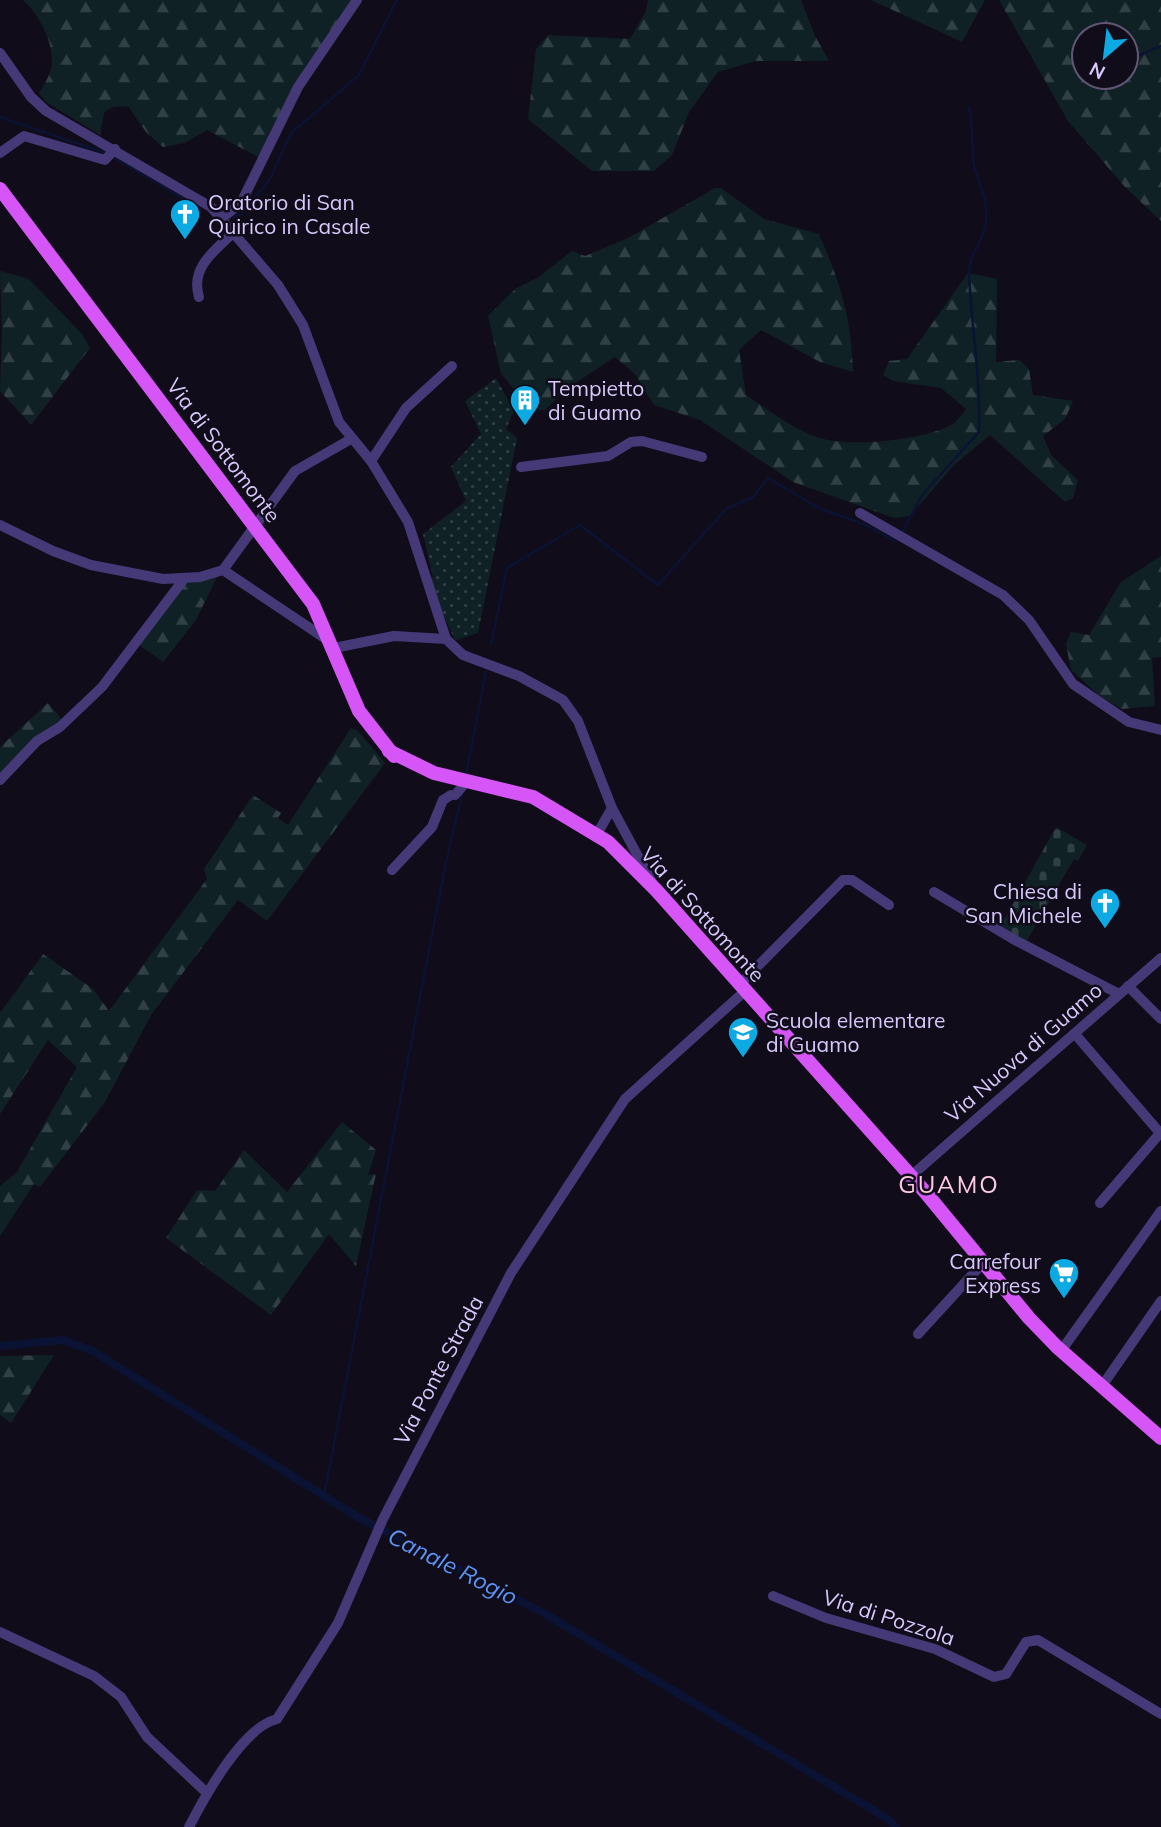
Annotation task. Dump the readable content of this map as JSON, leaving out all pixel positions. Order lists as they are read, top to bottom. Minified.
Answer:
{"streets":{"main road":["Via di Sottomonte"],"street":["Via Nuova di Guamo","Via Ponte Strada","Via di Pozzola"]},"crossings":[["Via di Sottomonte","Via Nuova di Guamo"],["Via di Sottomonte","Via Ponte Strada"]],"districts":["GUAMO"],"water":["Canale Rogio"],"places":{"church":["Oratorio di San Quirico in Casale","Chiesa di San Michele"],"building":["Tempietto di Guamo"],"school or university":["Scuola elementare di Guamo"],"supermarket":["Carrefour Express"]},"north":"bottom left"}
